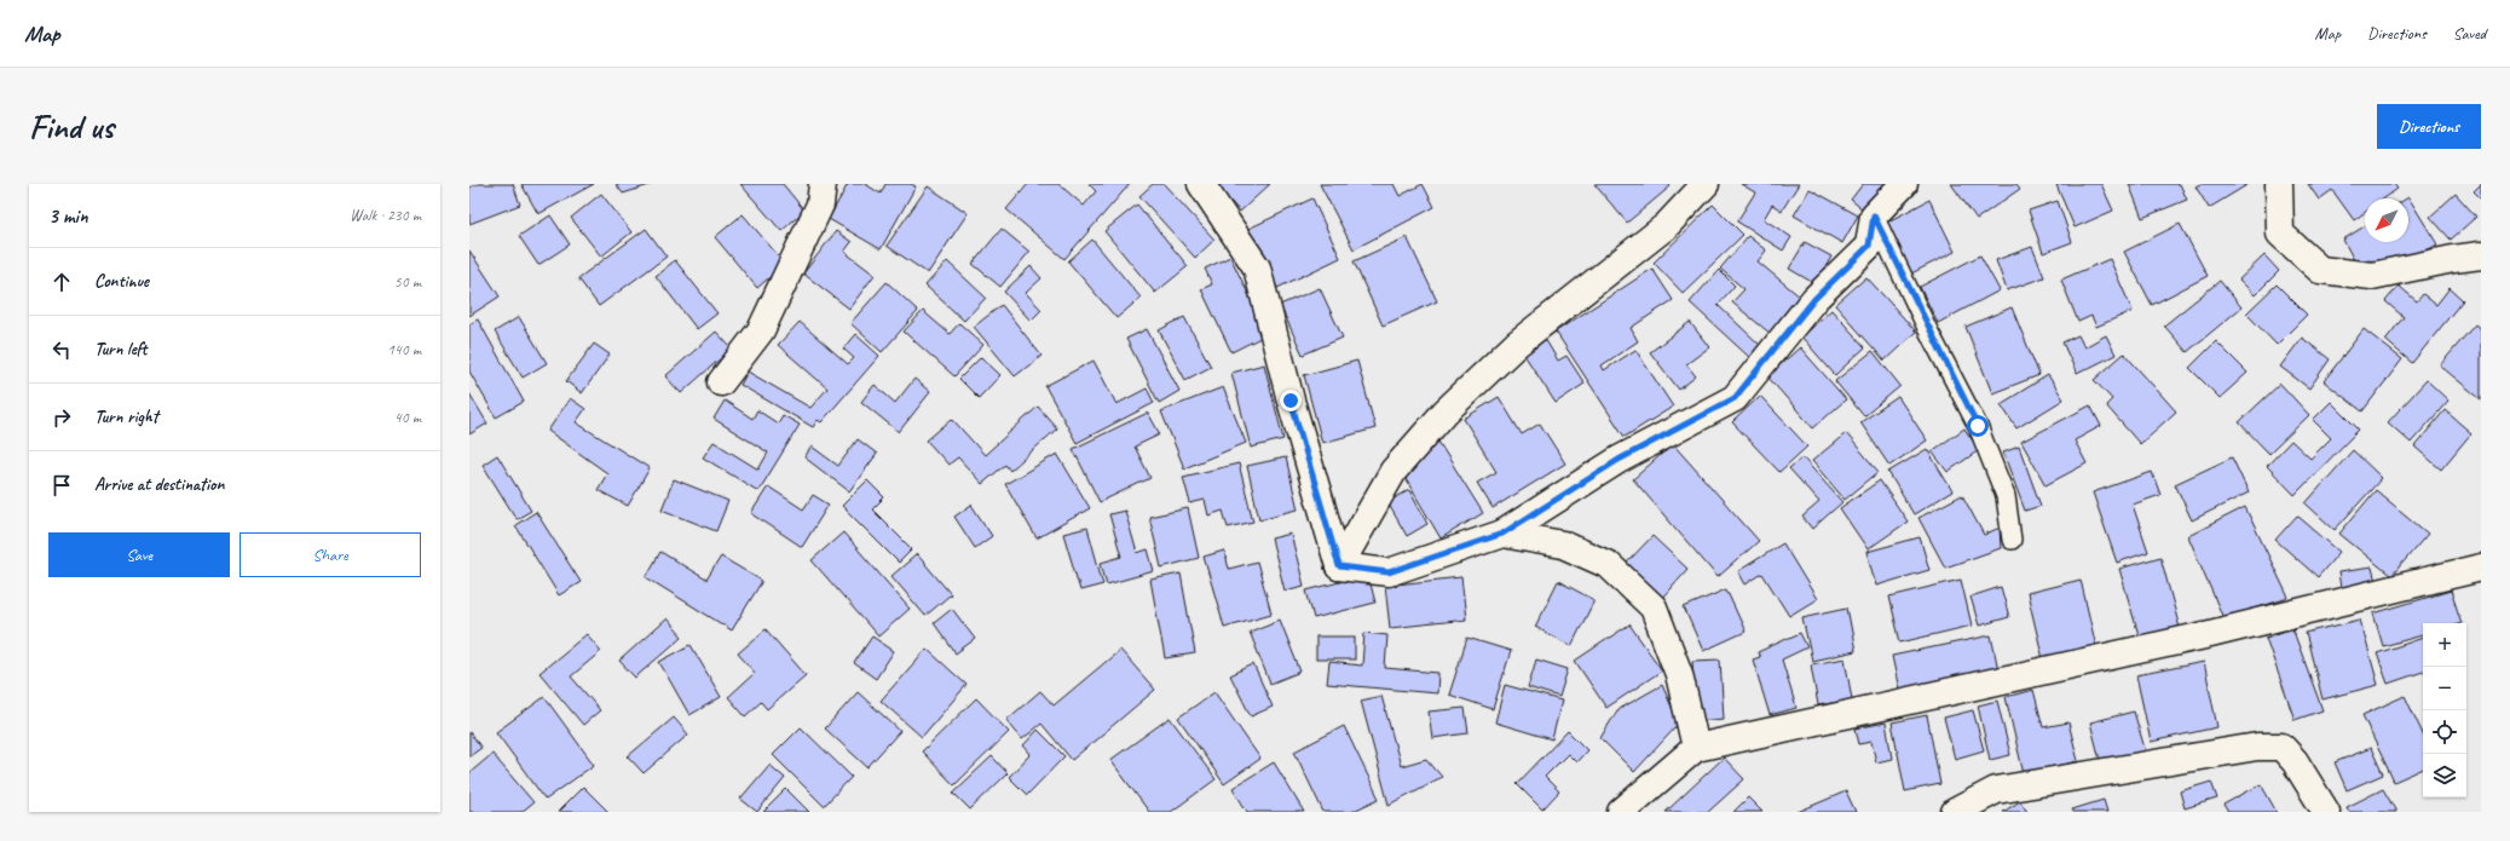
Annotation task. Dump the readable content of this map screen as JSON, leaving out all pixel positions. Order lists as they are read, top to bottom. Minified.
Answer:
{"north":"bottom left","page":{"header":"Map","nav":["Map","Directions","Saved"],"buttons":["Directions",["Save","Share"]],"title":"Find us","heading":["3 min","Walk · 230 m"],"list":[["Continue","50 m"],["Turn left","140 m"],["Turn right","40 m"],"Arrive at destination"],"map_buttons":["+","−"]}}
